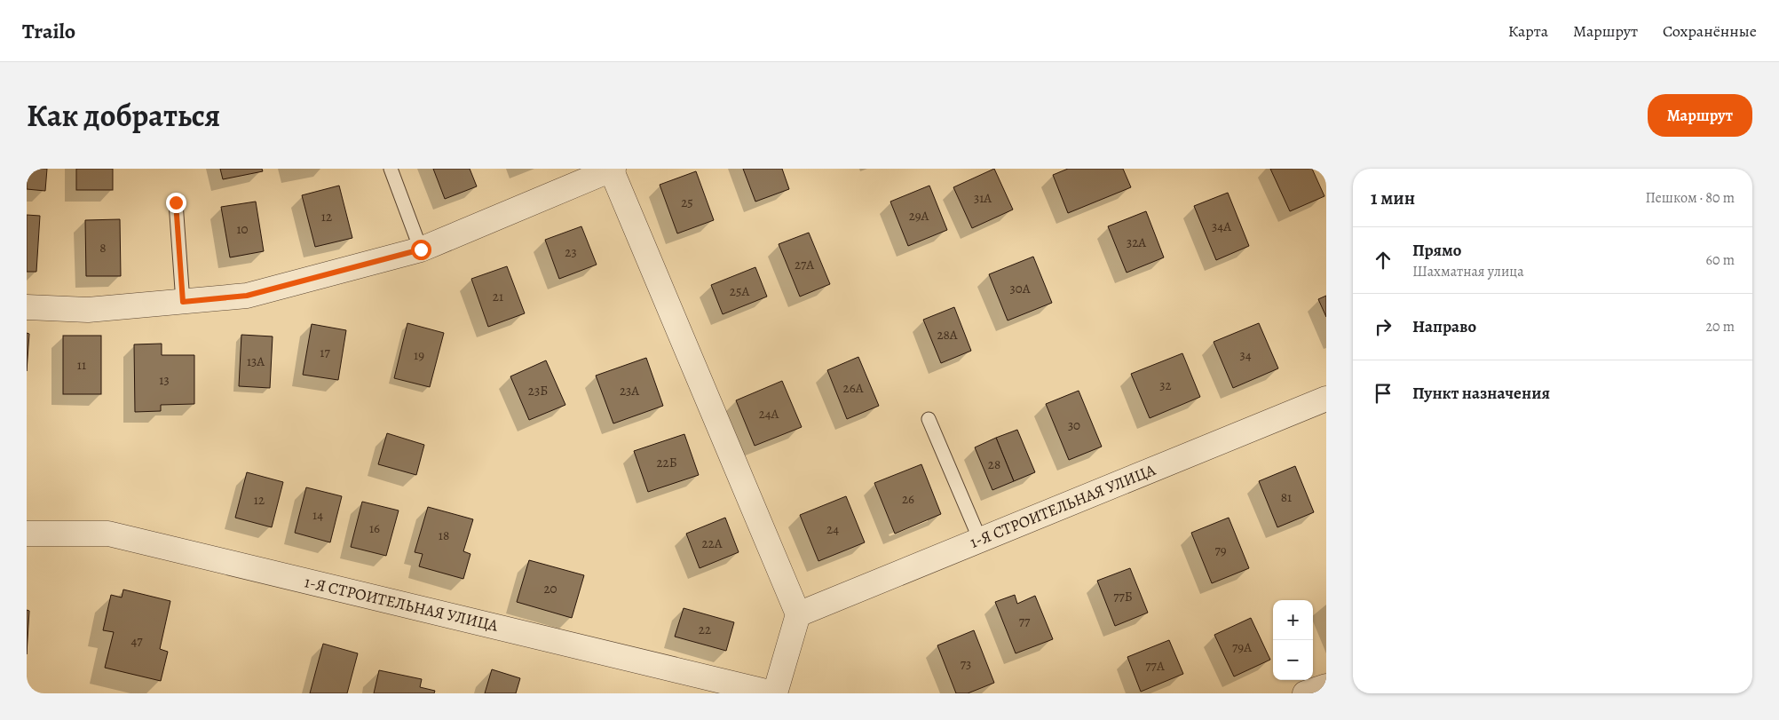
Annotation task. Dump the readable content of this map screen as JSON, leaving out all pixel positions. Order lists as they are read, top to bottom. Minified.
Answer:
{"streets":{"street":["1-Я СТРОИТЕЛЬНАЯ УЛИЦА"]},"house_numbers":["31А","25","29А","12","34А","10","32А","8","23","27А","30А","25А","21","28А","17","19","34","13А","11","13","32","26А","23Б","23А","24А","30","22Б","28","81","26","12","14","16","24","18","22А","79","20","77Б","77","22","47","79А","73","77А"],"page":{"header":"Trailo","nav":["Карта","Маршрут","Сохранённые"],"title":"Как добраться","buttons":"Маршрут","heading":["1 мин","Пешком · 80 m"],"list":[["Прямо","Шахматная улица","60 m"],["Направо","20 m"],"Пункт назначения"],"map_buttons":["+","−"]}}
